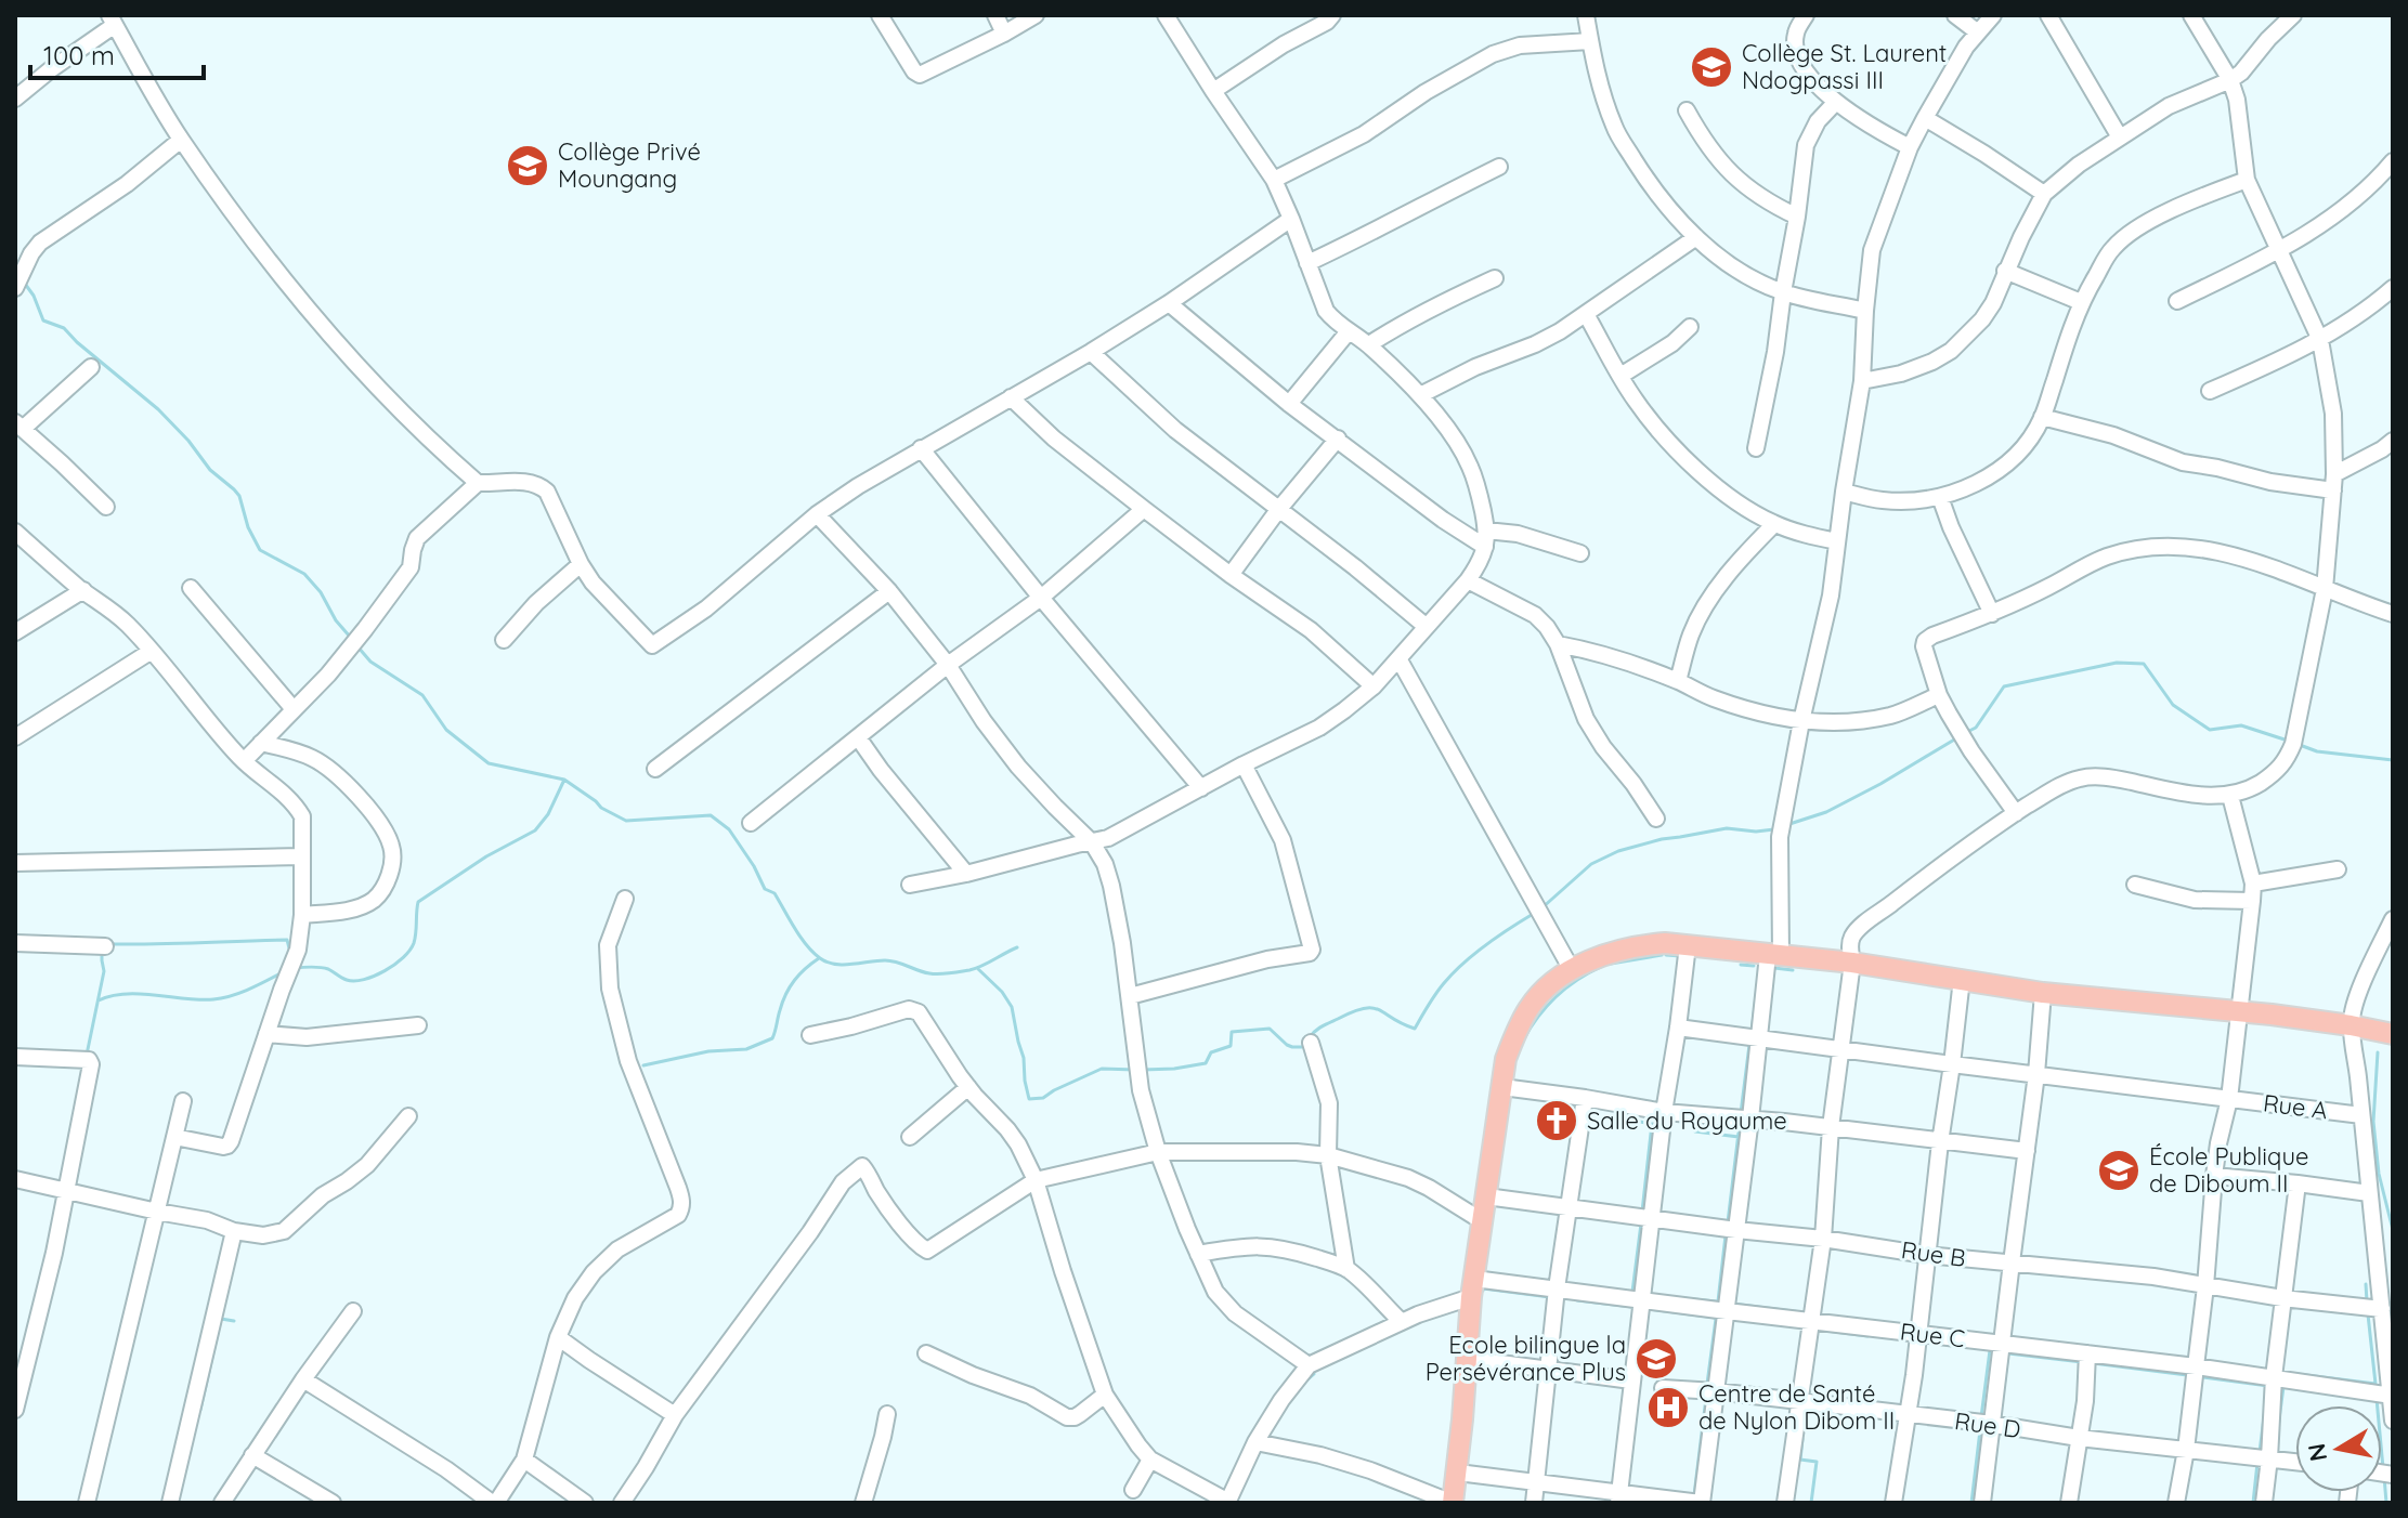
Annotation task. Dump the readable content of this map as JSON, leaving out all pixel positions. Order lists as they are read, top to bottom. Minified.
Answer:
{"streets":{"street":["Rue A","Rue B","Rue C","Rue D"]},"places":{"school or university":["Collège St. Laurent Ndogpassi III","Collège Privé Moungang","École Publique de Diboum II","Ecole bilingue la Persévérance Plus"],"church":["Salle du Royaume"],"hospital":["Centre de Santé de Nylon Dibom II"]},"scale_bar":"100 m","north":"left"}
